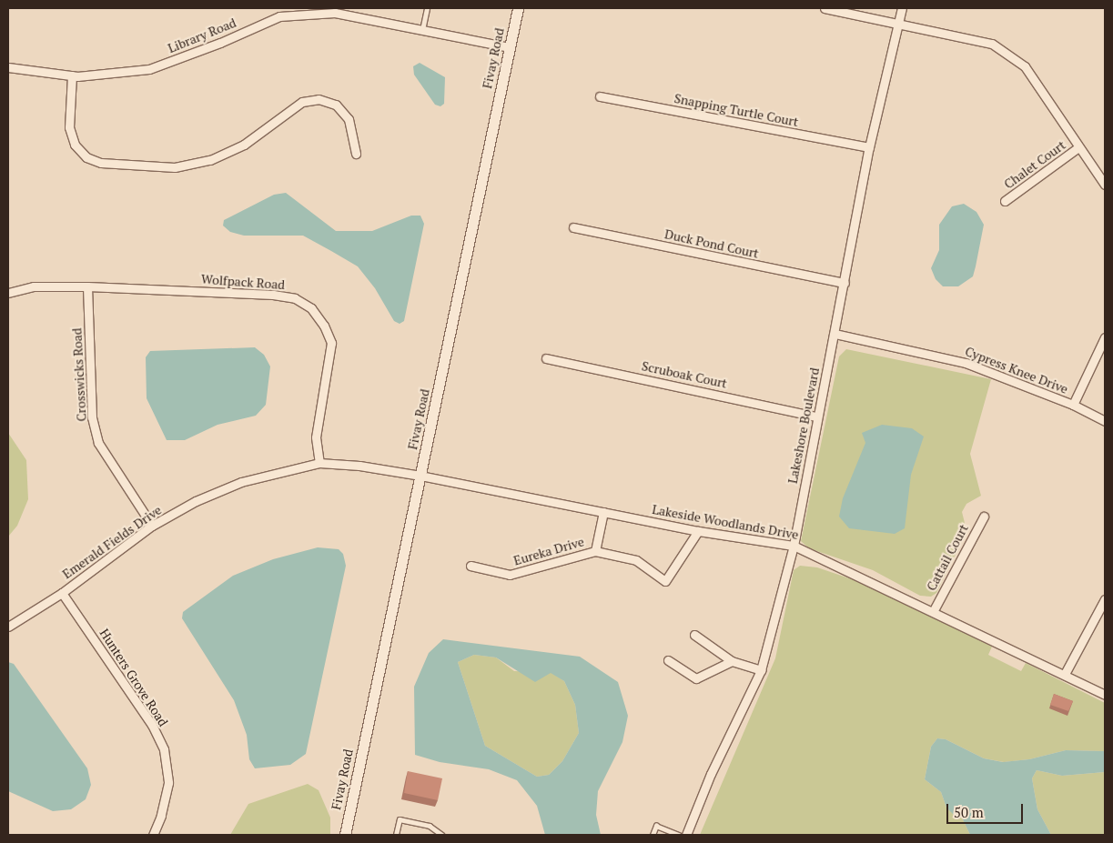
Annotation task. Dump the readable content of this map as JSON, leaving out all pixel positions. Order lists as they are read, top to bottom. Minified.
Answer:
{"streets":{"street":["Library Road","Fivay Road","Snapping Turtle Court","Chalet Court","Duck Pond Court","Wolfpack Road","Cypress Knee Drive","Crosswicks Road","Scruboak Court","Lakeshore Boulevard","Lakeside Woodlands Drive","Emerald Fields Drive","Eureka Drive","Cattail Court","Hunters Grove Road"]},"crossings":[["Library Road","Fivay Road"],["Fivay Road","Lakeside Woodlands Drive"],["Fivay Road","Emerald Fields Drive"],["Snapping Turtle Court","Lakeshore Boulevard"],["Duck Pond Court","Lakeshore Boulevard"],["Wolfpack Road","Crosswicks Road"],["Wolfpack Road","Emerald Fields Drive"],["Cypress Knee Drive","Lakeshore Boulevard"],["Crosswicks Road","Emerald Fields Drive"],["Scruboak Court","Lakeshore Boulevard"],["Lakeshore Boulevard","Lakeside Woodlands Drive"],["Lakeside Woodlands Drive","Emerald Fields Drive"],["Lakeside Woodlands Drive","Eureka Drive"],["Lakeside Woodlands Drive","Cattail Court"],["Emerald Fields Drive","Hunters Grove Road"]],"scale_bar":"50 m"}
